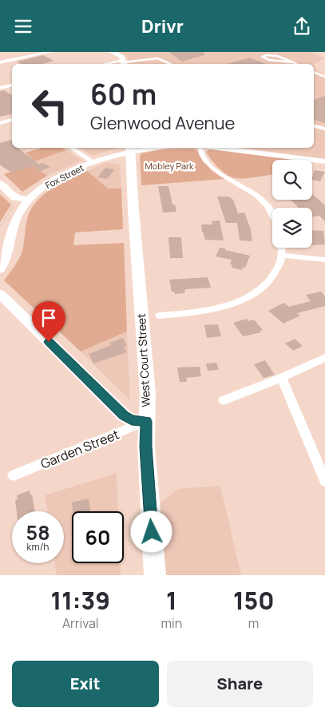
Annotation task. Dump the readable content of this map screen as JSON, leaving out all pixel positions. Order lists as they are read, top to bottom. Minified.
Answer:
{"streets":{"main road":["West Court Street"],"street":["Fox Street","Garden Street"]},"crossings":[["Fox Street","West Court Street"],["West Court Street","Garden Street"]],"parks":["Mobley Park"],"page":{"header":"Drivr","turn":["60 m","Glenwood Avenue"],"speed":"58 km/h","limit":"60","eta":["11:39","Arrival","1","min","150","m"],"buttons":["Exit","Share"]}}
